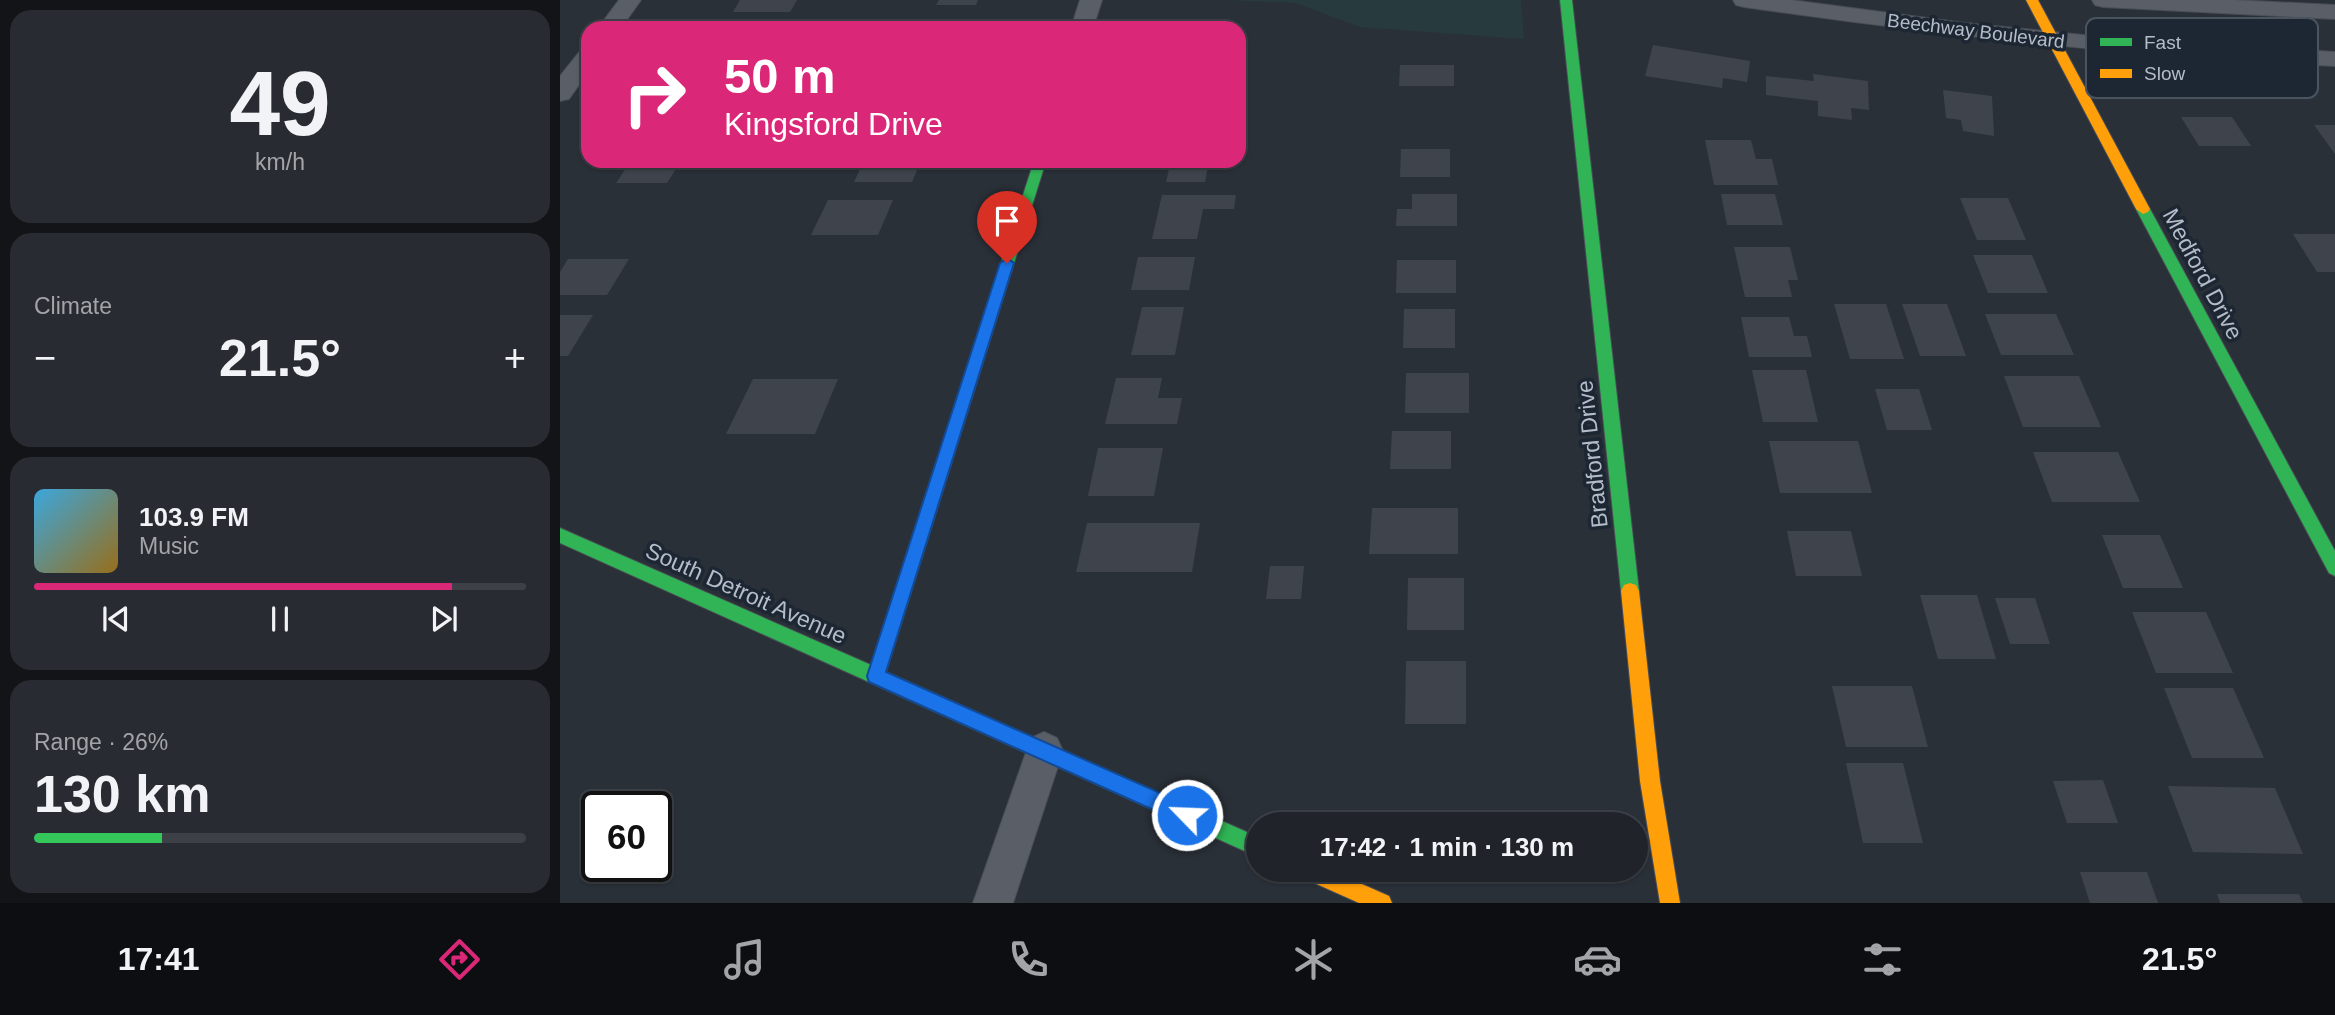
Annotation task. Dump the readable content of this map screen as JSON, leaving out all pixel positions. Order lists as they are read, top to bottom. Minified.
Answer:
{"streets":{"street":["Beechway Boulevard","Medford Drive","Bradford Drive","South Detroit Avenue"]},"crossings":[["Beechway Boulevard","Medford Drive"]],"legend":["Fast","Slow"],"page":{"tile":[["49","km/h"],"Climate",["Range · 26%","130 km"]],"turn":["50 m","Kingsford Drive"],"heat":["−","21.5°","+"],"song":["103.9 FM","Music"],"limit":"60","trip":"17:42 · 1 min · 130 m","tabs":["17:41","21.5°"]}}
